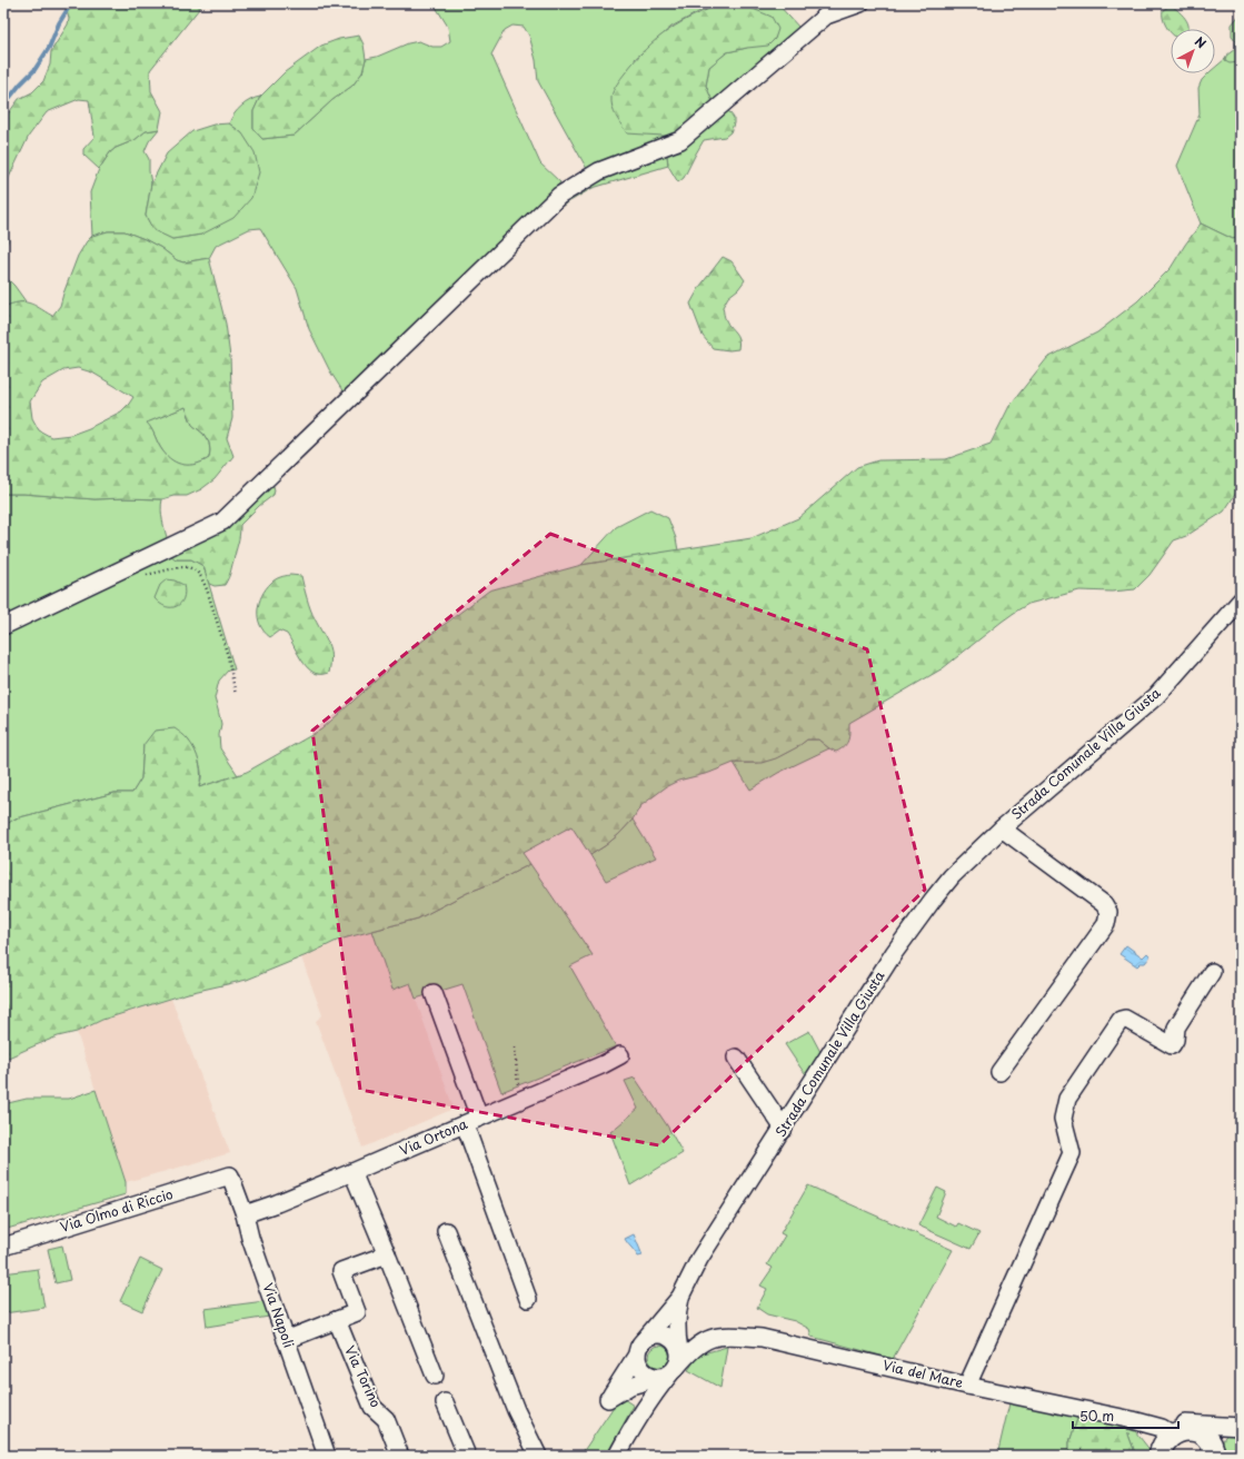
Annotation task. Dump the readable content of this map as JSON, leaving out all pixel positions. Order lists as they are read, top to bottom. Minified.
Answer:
{"streets":{"street":["Strada Comunale Villa Giusta","Via Ortona","Via Olmo di Riccio","Via Napoli","Via del Mare","Via Torino"]},"crossings":[["Via Ortona","Via Napoli"],["Via Olmo di Riccio","Via Napoli"]],"scale_bar":"50 m","north":"top right"}
